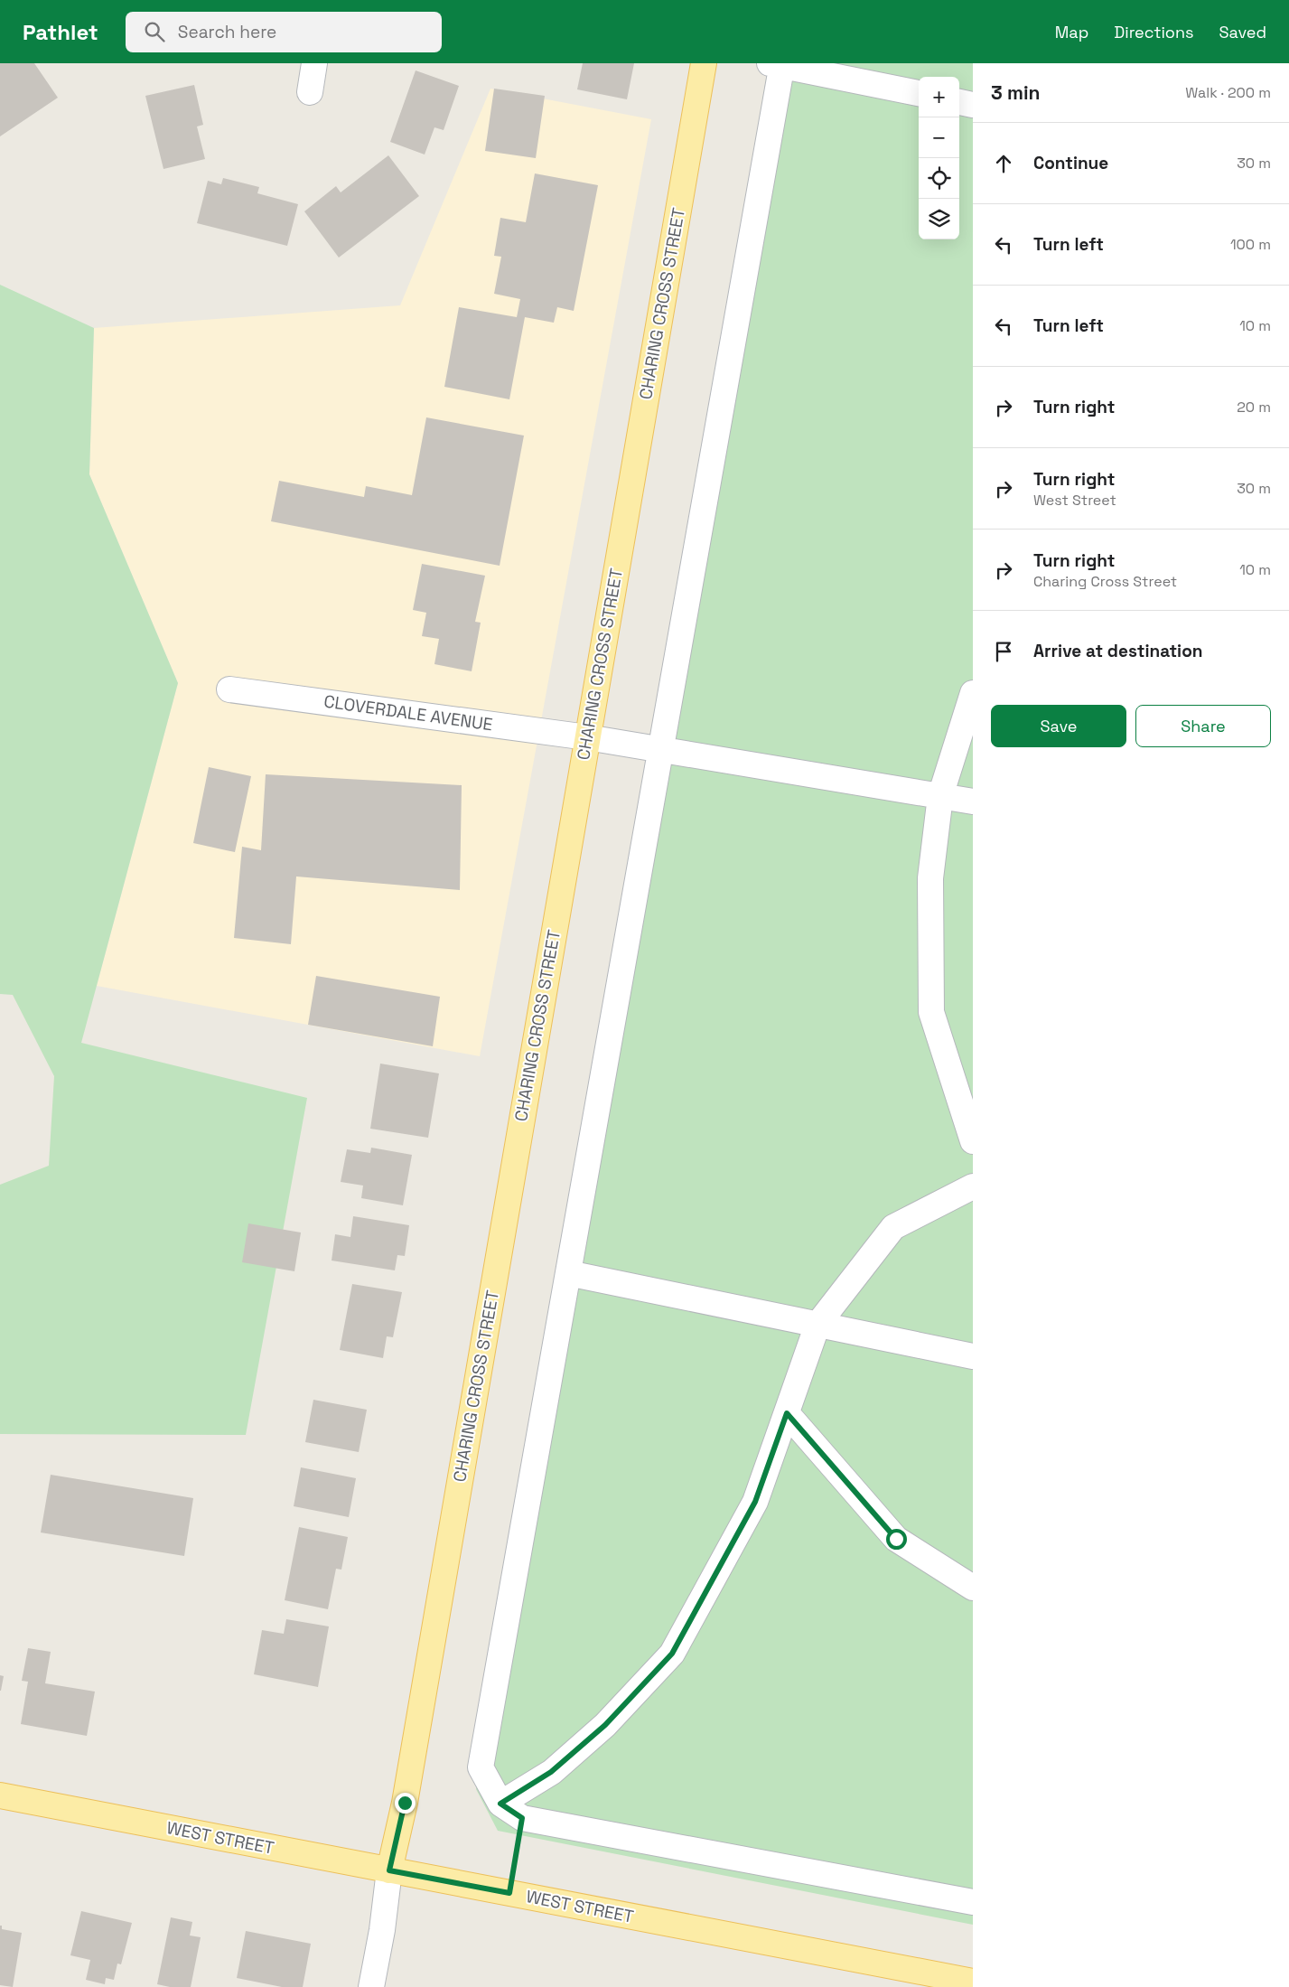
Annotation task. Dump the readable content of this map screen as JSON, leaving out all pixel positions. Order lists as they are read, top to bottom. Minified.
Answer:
{"streets":{"main road":["CHARING CROSS STREET","WEST STREET"],"street":["CLOVERDALE AVENUE"]},"crossings":[["CHARING CROSS STREET","CLOVERDALE AVENUE"],["CHARING CROSS STREET","WEST STREET"]],"page":{"header":"Pathlet","search":"Search here","nav":["Map","Directions","Saved"],"heading":["3 min","Walk · 200 m"],"map_buttons":["+","−"],"list":[["Continue","30 m"],["Turn left","100 m"],["Turn left","10 m"],["Turn right","20 m"],["Turn right","West Street","30 m"],["Turn right","Charing Cross Street","10 m"],"Arrive at destination"],"buttons":["Save","Share"]}}
